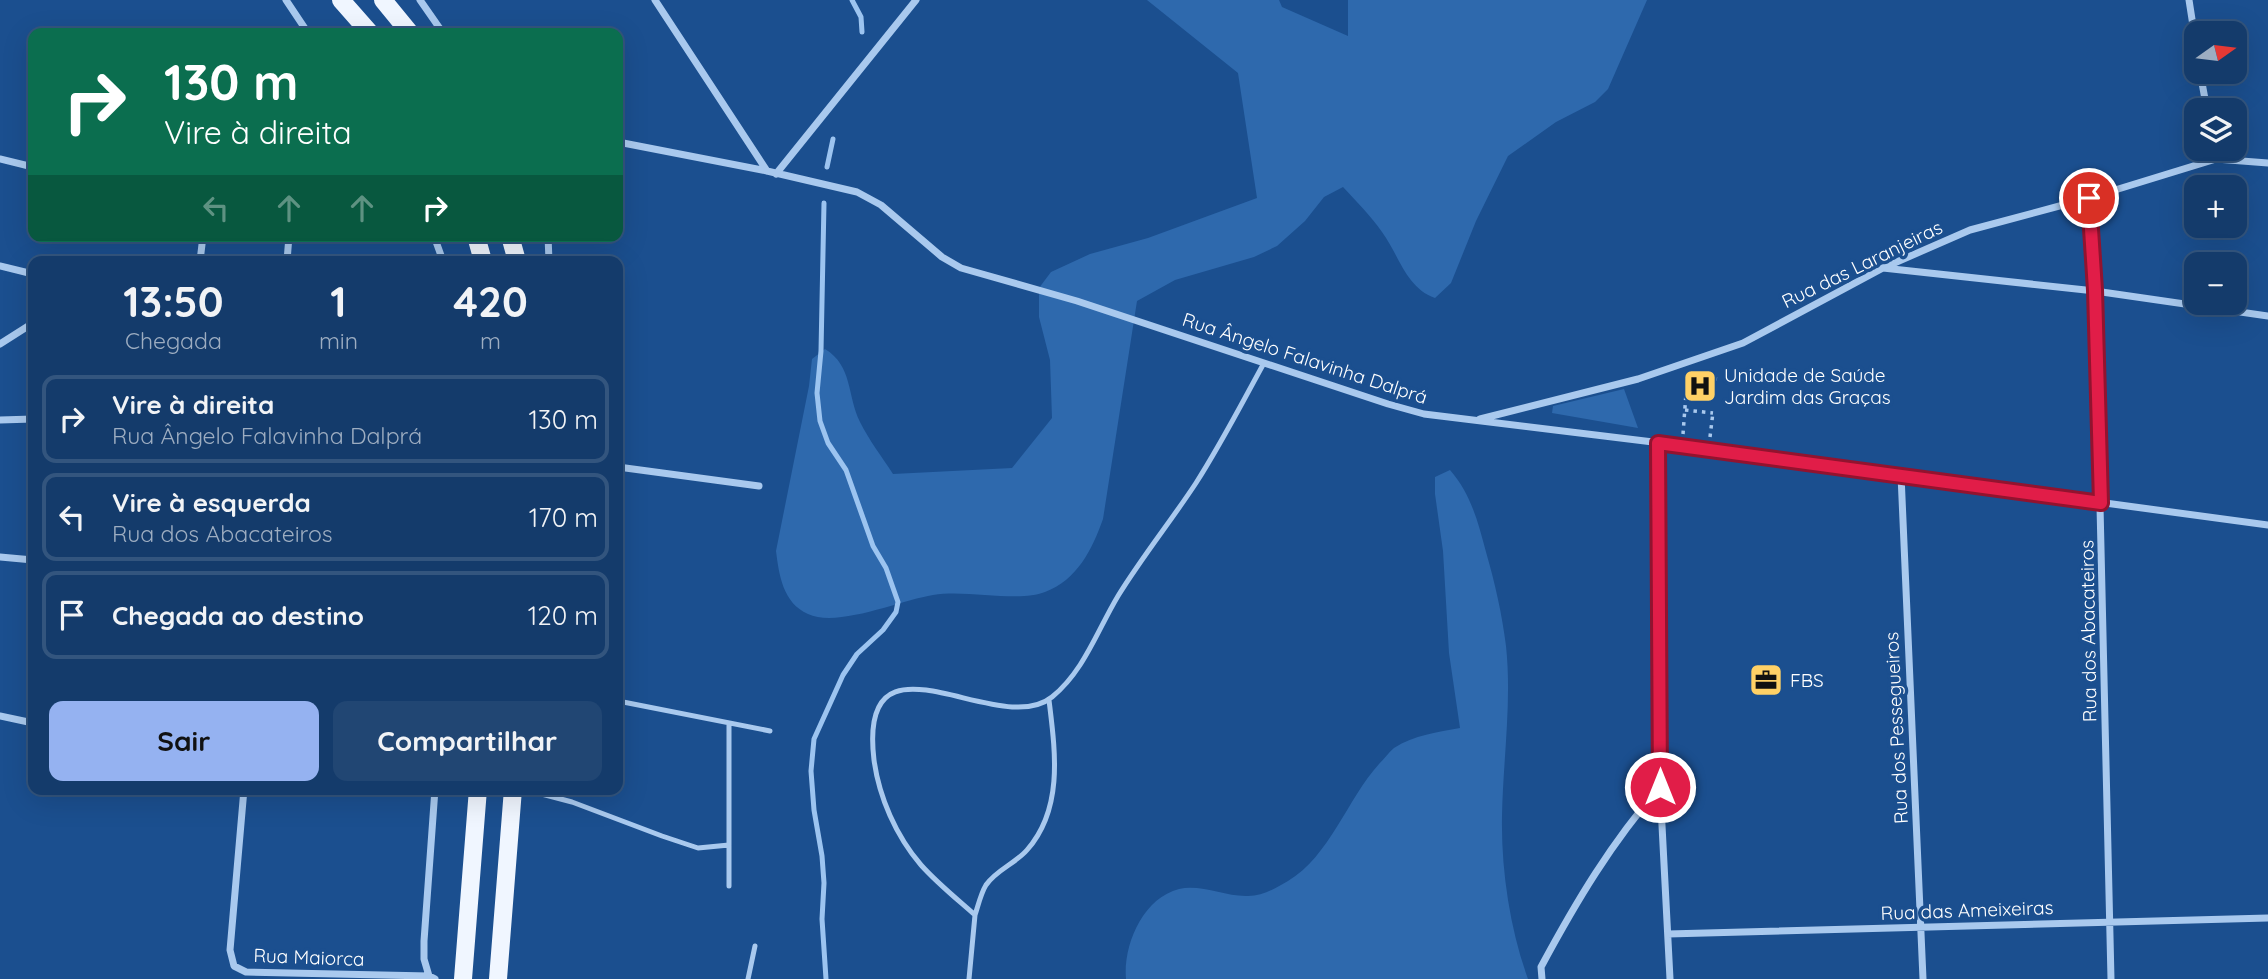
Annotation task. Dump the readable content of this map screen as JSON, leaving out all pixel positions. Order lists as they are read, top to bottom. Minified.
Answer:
{"streets":{"street":["Rua das Laranjeiras","Rua Ângelo Falavinha Dalprá","Rua dos Abacateiros","Rua dos Pessegueiros","Rua das Ameixeiras","Rua Maiorca"]},"crossings":[["Rua das Laranjeiras","Rua Ângelo Falavinha Dalprá"],["Rua das Laranjeiras","Rua dos Abacateiros"],["Rua Ângelo Falavinha Dalprá","Rua dos Abacateiros"],["Rua Ângelo Falavinha Dalprá","Rua dos Pessegueiros"],["Rua dos Abacateiros","Rua das Ameixeiras"],["Rua dos Pessegueiros","Rua das Ameixeiras"]],"places":{"hospital":["Unidade de Saúde Jardim das Graças"],"office":["FBS"]},"north":"right","page":{"map_buttons":["+","−"],"turn":["130 m","Vire à direita"],"eta":["13:50","Chegada","1","min","420","m"],"list":[{"name":"Vire à direita","note":"Rua Ângelo Falavinha Dalprá","value":"130 m"},{"name":"Vire à esquerda","note":"Rua dos Abacateiros","value":"170 m"},{"name":"Chegada ao destino","value":"120 m"}],"buttons":["Sair","Compartilhar"]}}
